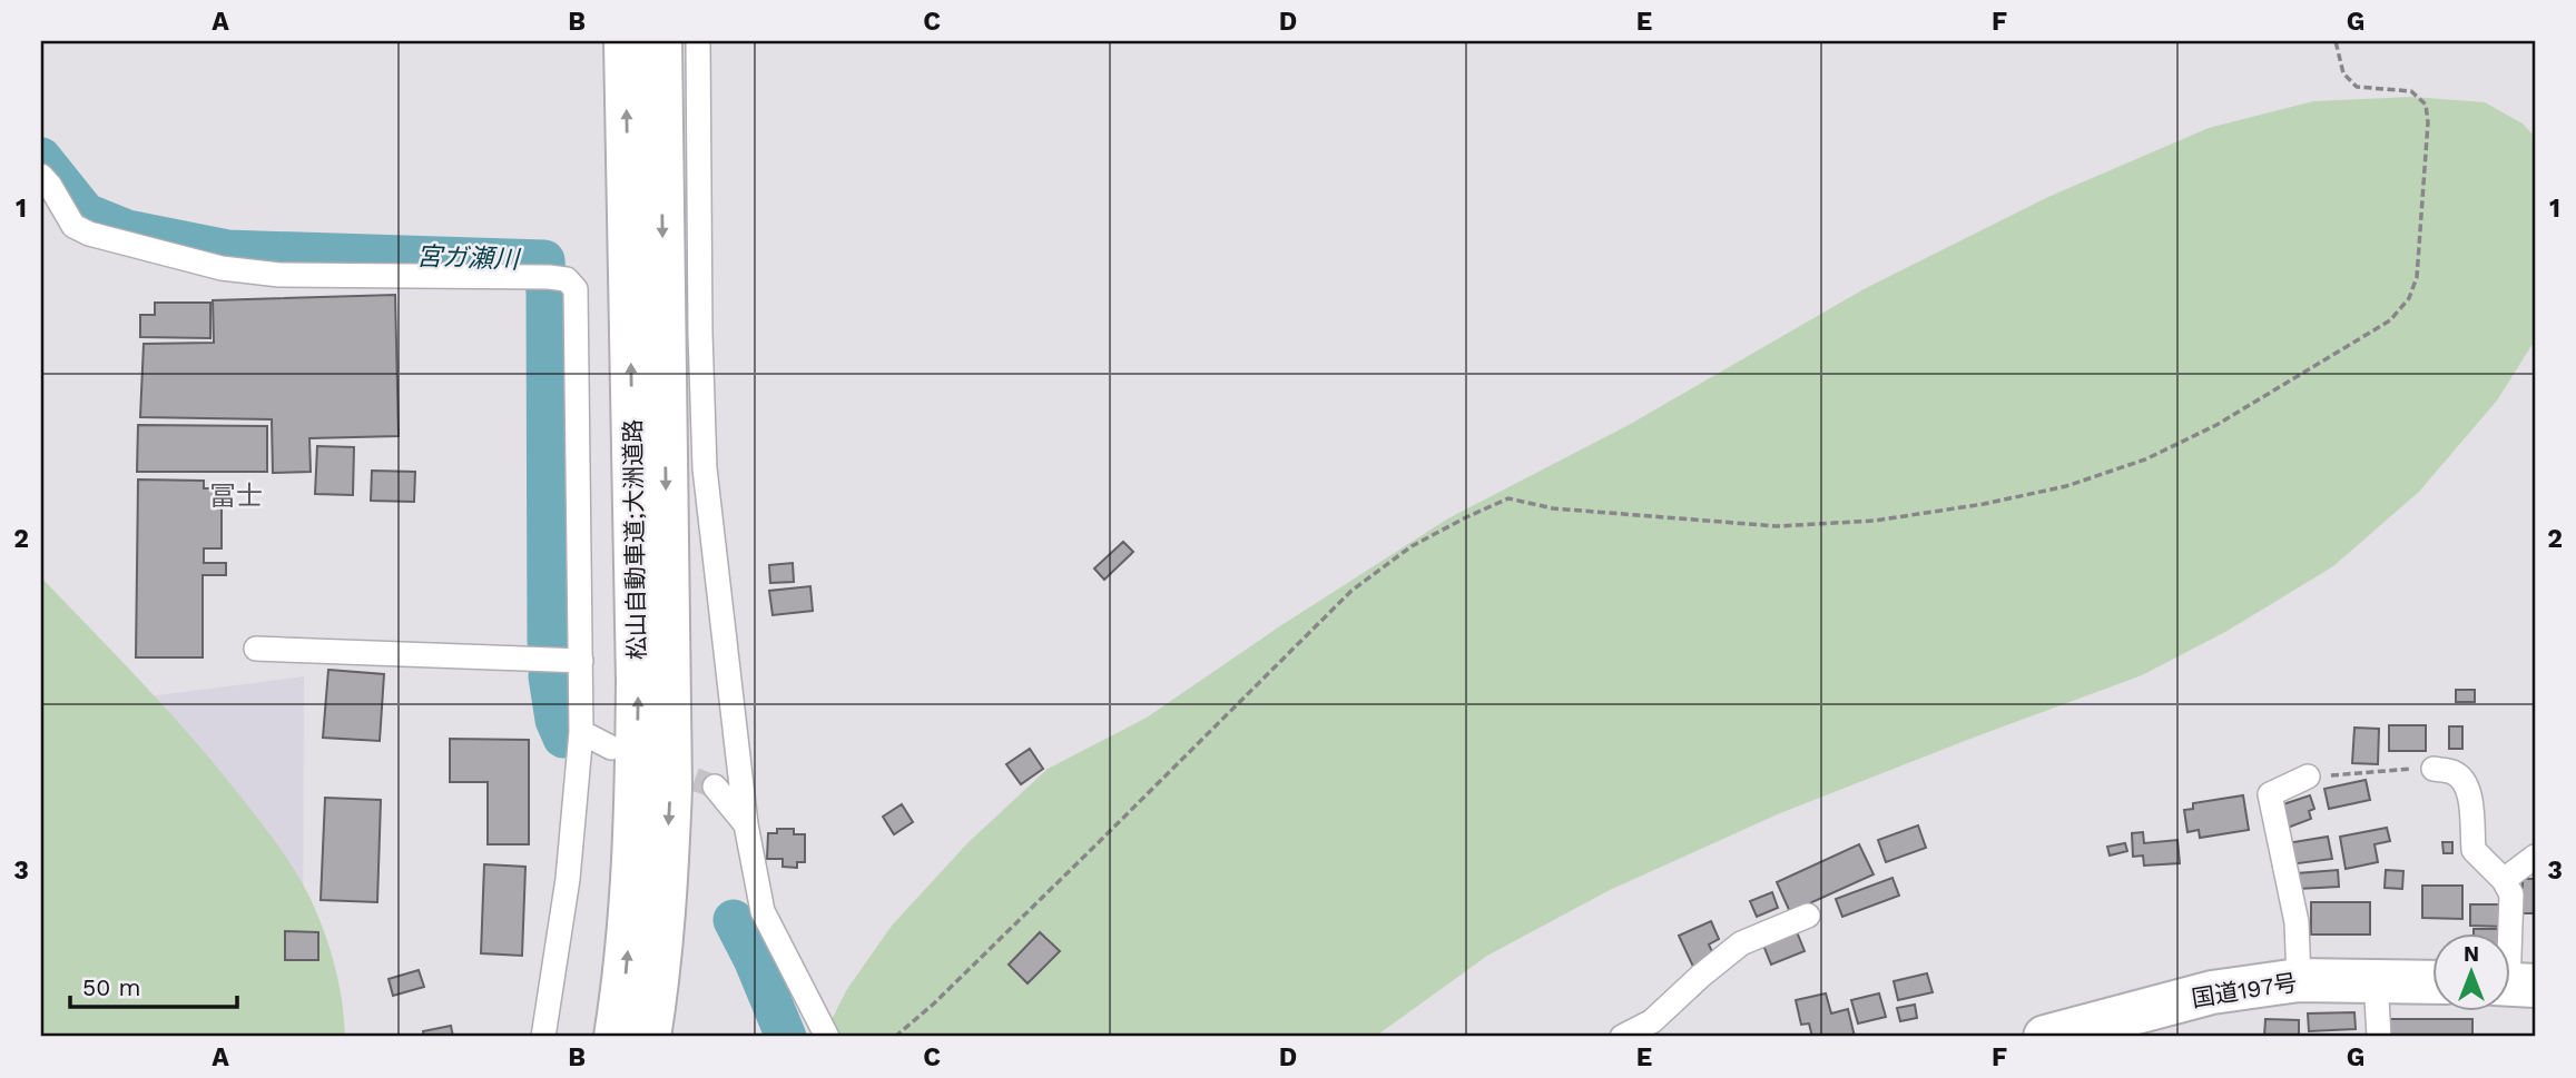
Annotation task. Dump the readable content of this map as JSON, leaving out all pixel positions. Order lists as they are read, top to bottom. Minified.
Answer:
{"streets":{"highway":["松山自動車道;大洲道路","国道197号"]},"districts":["冨士"],"water":["宮ガ瀬川"],"scale_bar":"50 m","north":"top","grid":{"columns":["A","B","C","D","E","F","G"],"rows":["1","2","3"]}}
